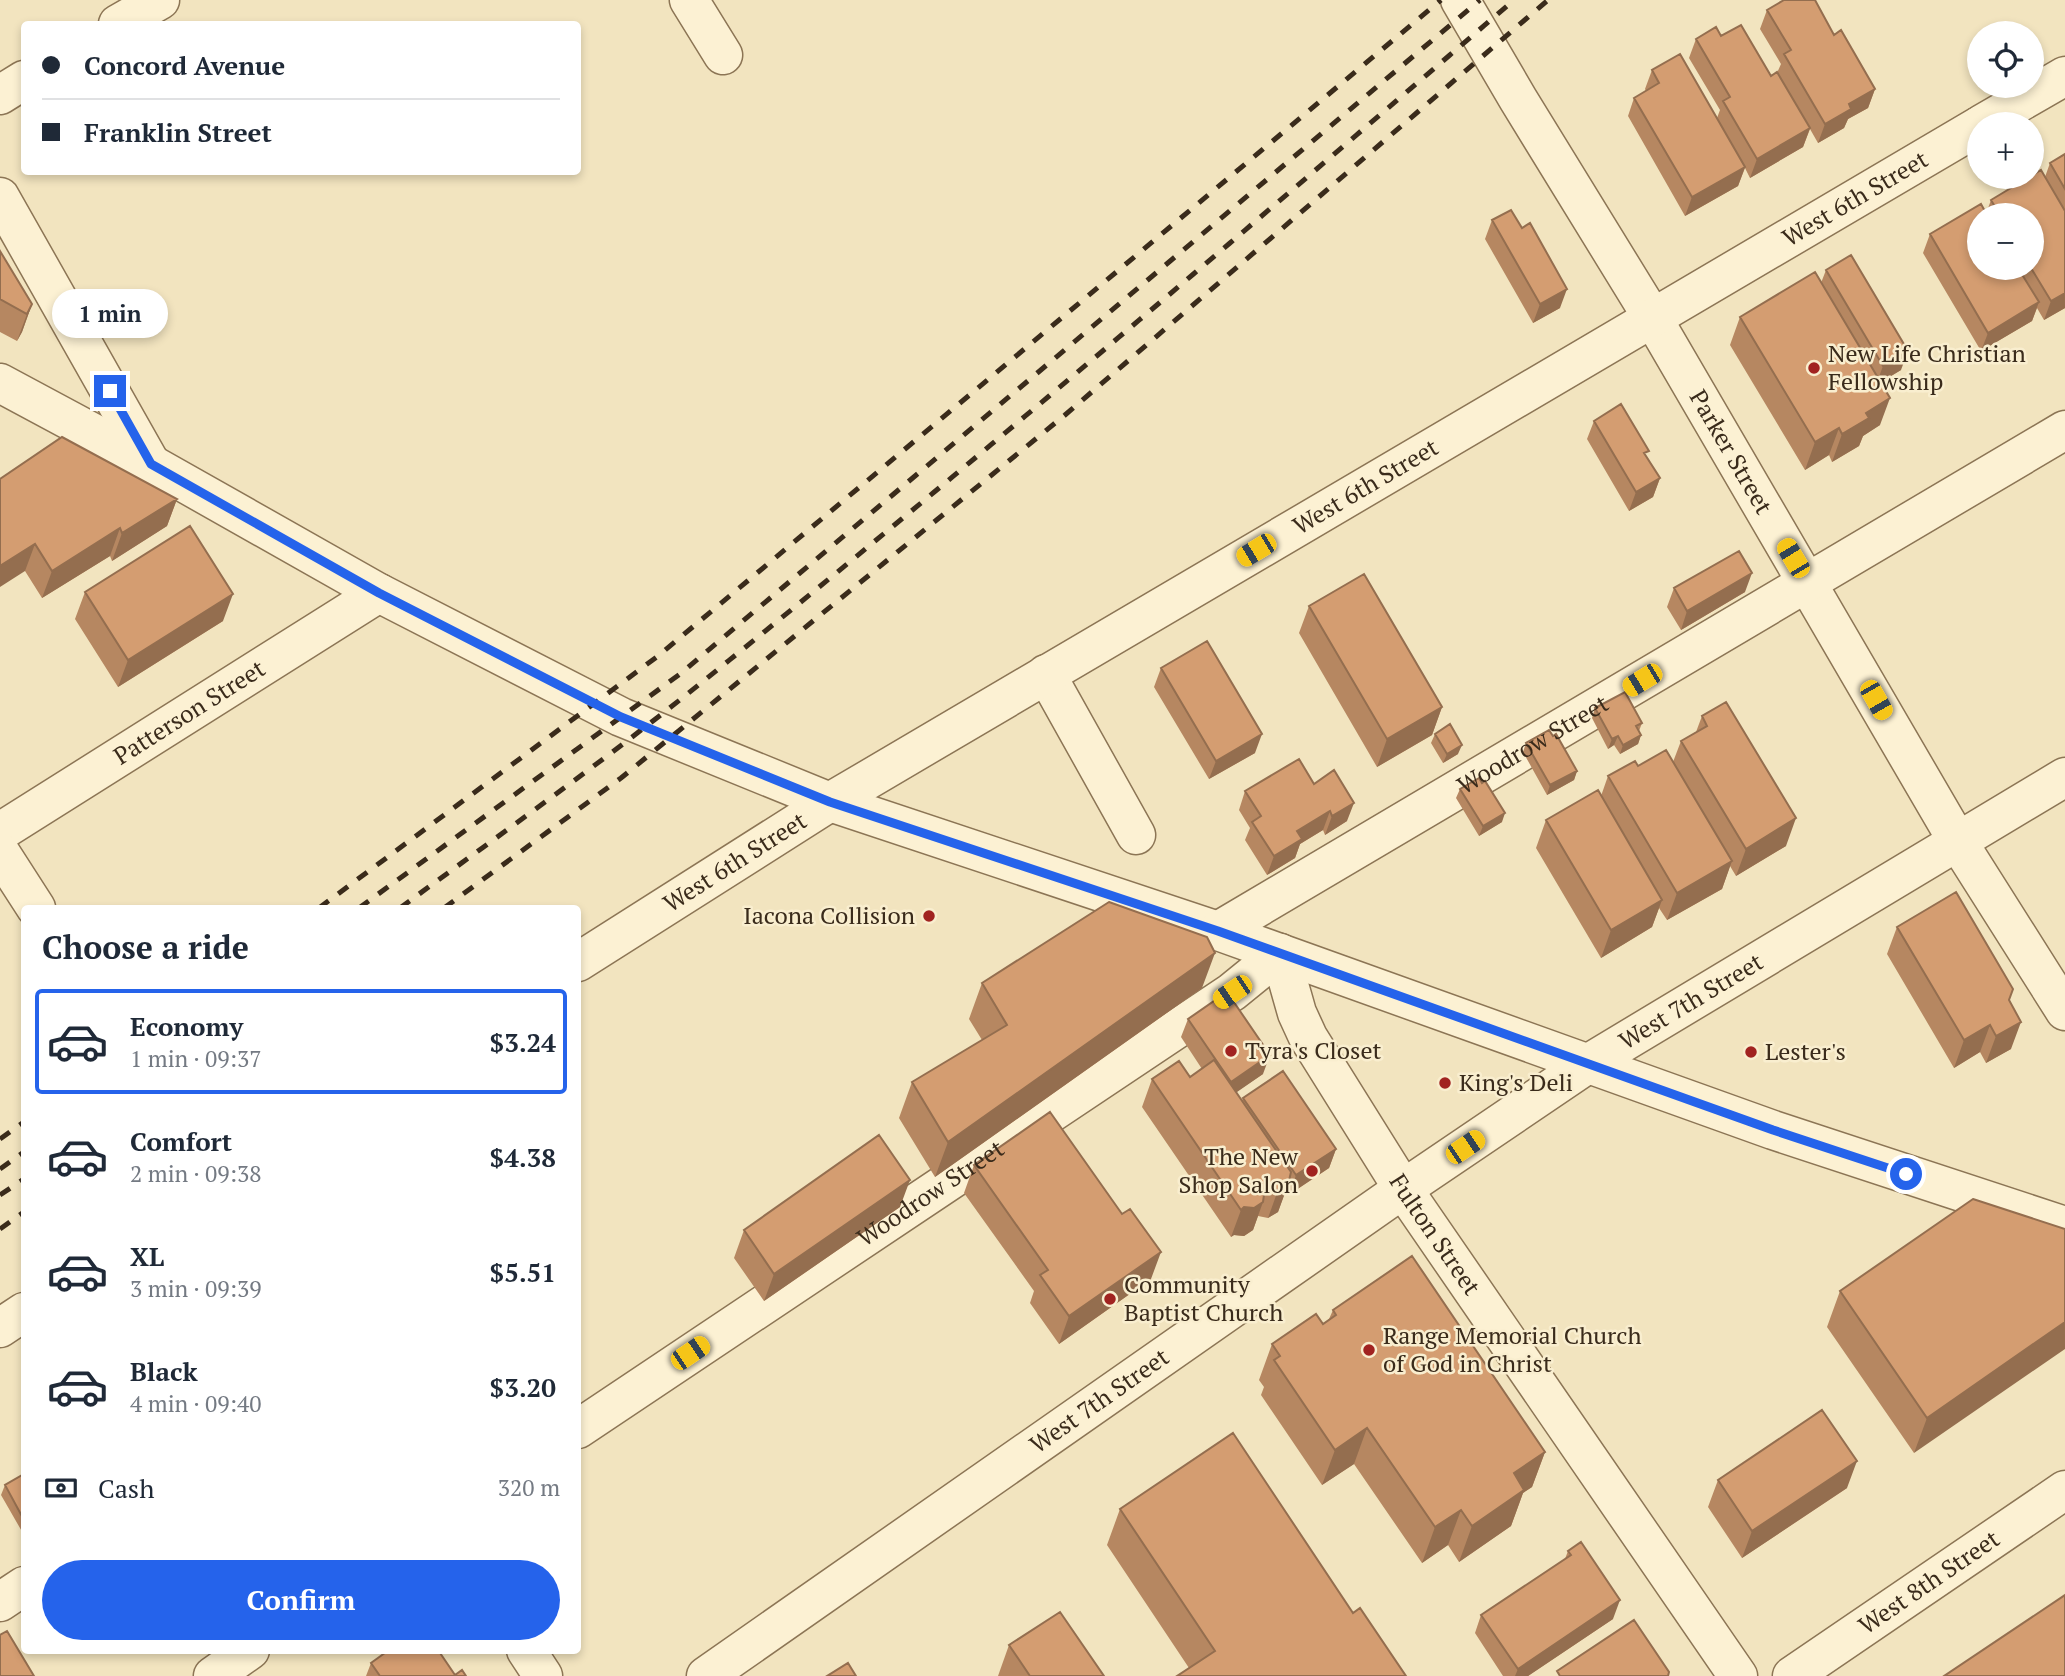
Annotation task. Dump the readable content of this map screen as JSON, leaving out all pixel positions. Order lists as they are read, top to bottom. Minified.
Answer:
{"streets":{"street":["West 6th Street","Parker Street","Patterson Street","Woodrow Street","West 7th Street","Fulton Street","West 8th Street"]},"crossings":[["West 6th Street","Parker Street"],["Parker Street","Woodrow Street"],["Parker Street","West 7th Street"],["Woodrow Street","Fulton Street"],["West 7th Street","Fulton Street"]],"places":["New Life Christian Fellowship","Iacona Collision","Tyra's Closet","Lester's","King's Deli","The New Shop Salon","Community Baptist Church","Range Memorial Church of God in Christ"],"page":{"map_buttons":["+","−"],"banner":["Concord Avenue","Franklin Street"],"bubble":"1 min","heading":"Choose a ride","list":[{"name":"Economy","note":"1 min · 09:37","value":"$3.24"},{"name":"Comfort","note":"2 min · 09:38","value":"$4.38"},{"name":"XL","note":"3 min · 09:39","value":"$5.51"},{"name":"Black","note":"4 min · 09:40","value":"$3.20"}],"pay":["Cash","320 m"],"buttons":"Confirm"}}
